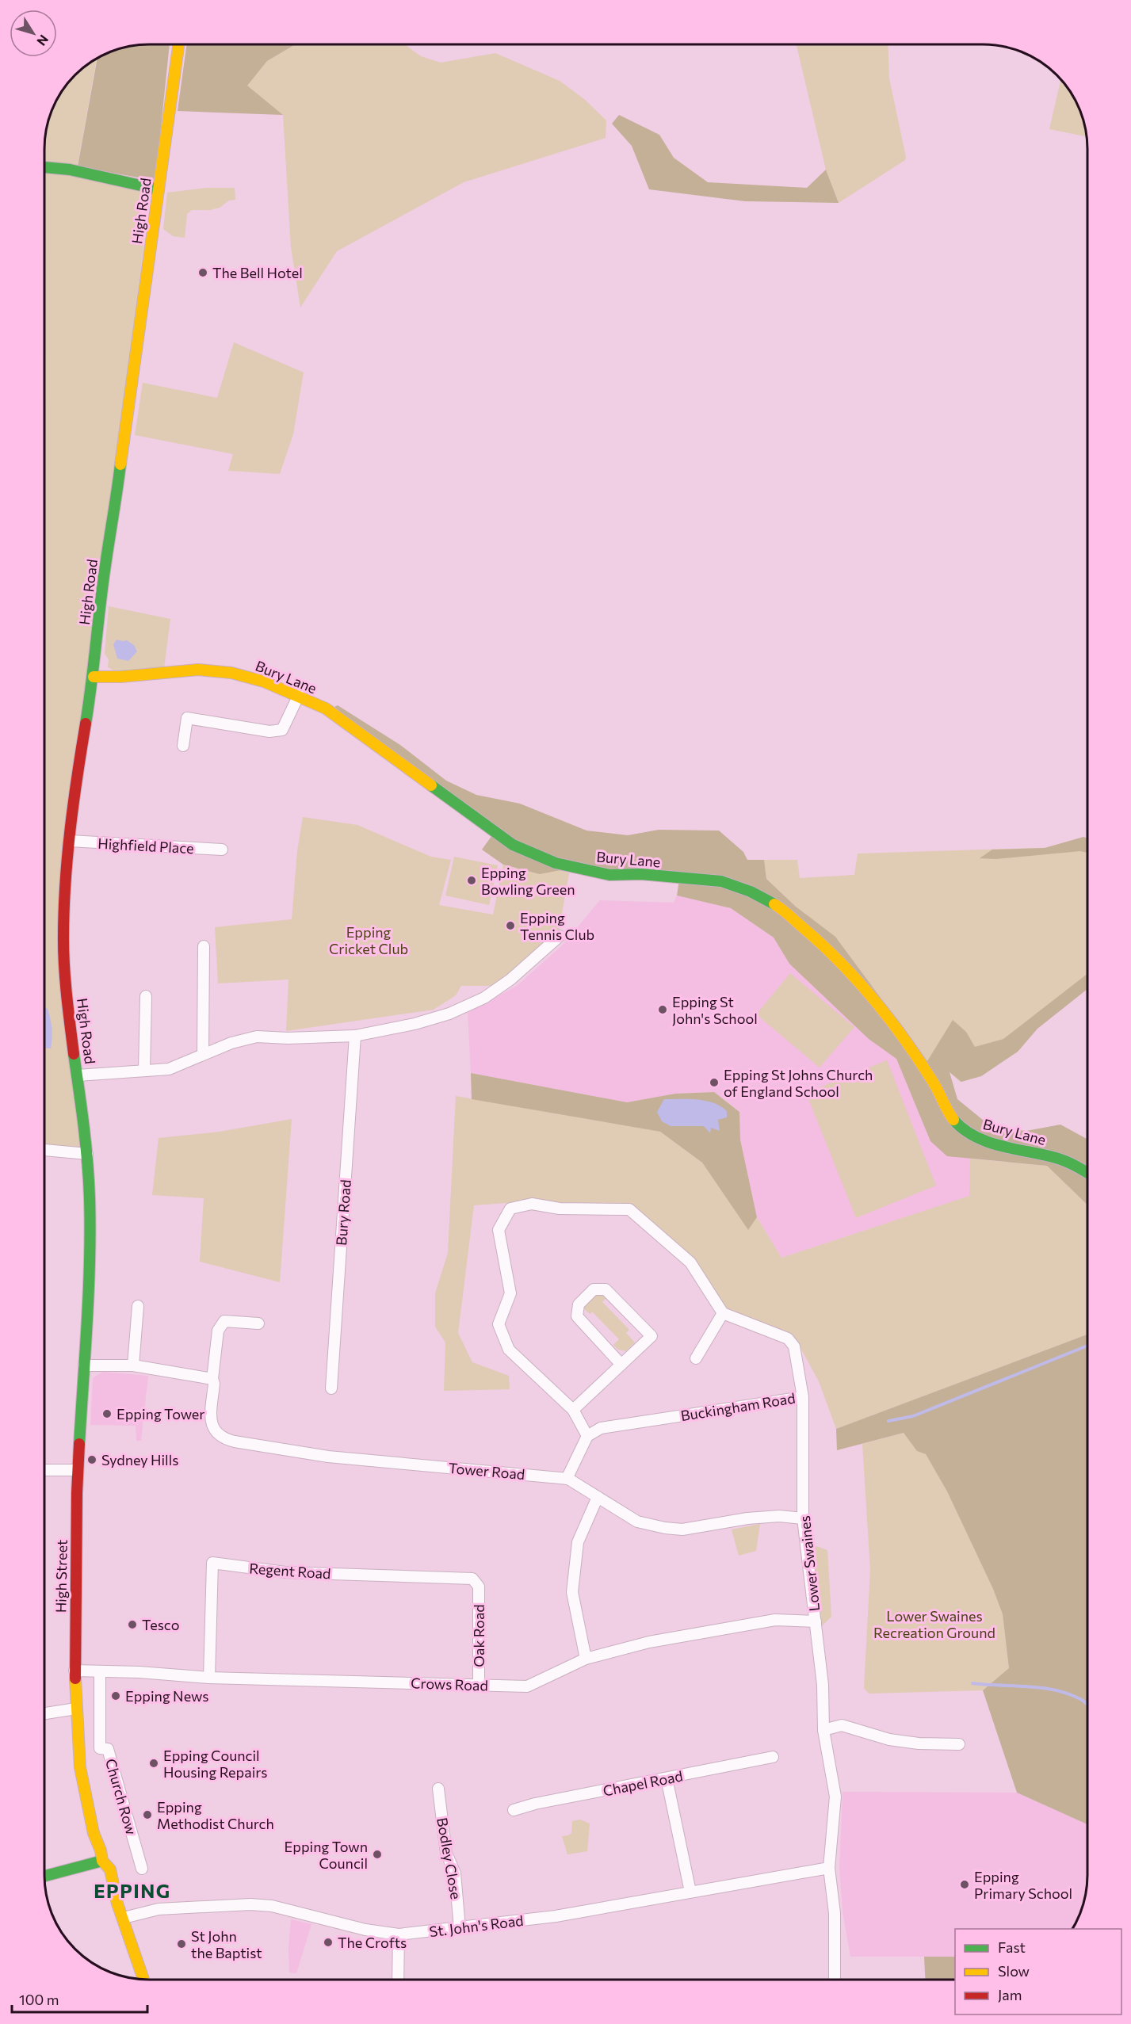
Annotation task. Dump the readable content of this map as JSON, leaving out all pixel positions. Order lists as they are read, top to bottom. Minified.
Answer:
{"streets":{"main road":["High Road","Bury Lane","High Street"],"street":["Highfield Place","Bury Road","Buckingham Road","Tower Road","Lower Swaines","Regent Road","Oak Road","Crows Road","Chapel Road","Church Row","Bodley Close","St. John's Road"]},"crossings":[["High Road","Bury Lane"],["High Road","Highfield Place"],["High Road","High Street"],["Buckingham Road","Lower Swaines"],["Tower Road","Lower Swaines"],["Lower Swaines","Crows Road"],["Lower Swaines","St. John's Road"],["Regent Road","Oak Road"],["Regent Road","Crows Road"],["High Street","Crows Road"],["High Street","St. John's Road"],["Oak Road","Crows Road"],["Crows Road","Church Row"],["Bodley Close","St. John's Road"]],"districts":["EPPING"],"parks":["Epping Cricket Club","Lower Swaines Recreation Ground"],"places":["The Bell Hotel","Epping Bowling Green","Epping Tennis Club","Epping St John's School","Epping St Johns Church of England School","Epping Tower","Sydney Hills","Tesco","Epping News","Epping Council Housing Repairs","Epping Methodist Church","Epping Town Council","Epping Primary School","The Crofts","St John the Baptist"],"legend":["Fast","Slow","Jam"],"scale_bar":"100 m","north":"bottom right"}
